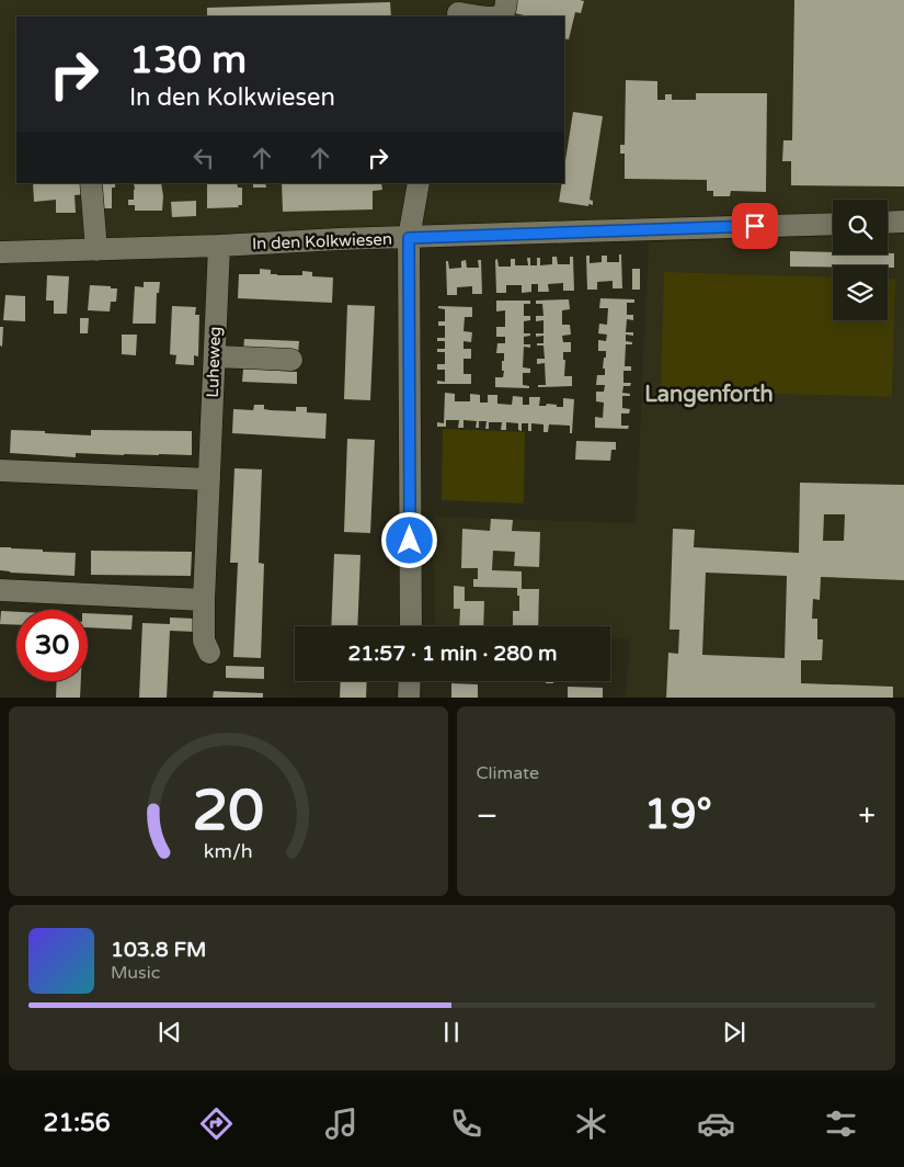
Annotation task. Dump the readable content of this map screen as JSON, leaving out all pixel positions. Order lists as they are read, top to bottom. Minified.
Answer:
{"streets":{"street":["In den Kolkwiesen","Luheweg"]},"crossings":[["In den Kolkwiesen","Luheweg"]],"districts":["Langenforth"],"page":{"turn":["130 m","In den Kolkwiesen"],"limit":"30","trip":"21:57 · 1 min · 280 m","tile":"Climate","heat":["−","19°","+"],"song":["103.8 FM","Music"],"tabs":"21:56","gauge":["20","km/h"]}}
